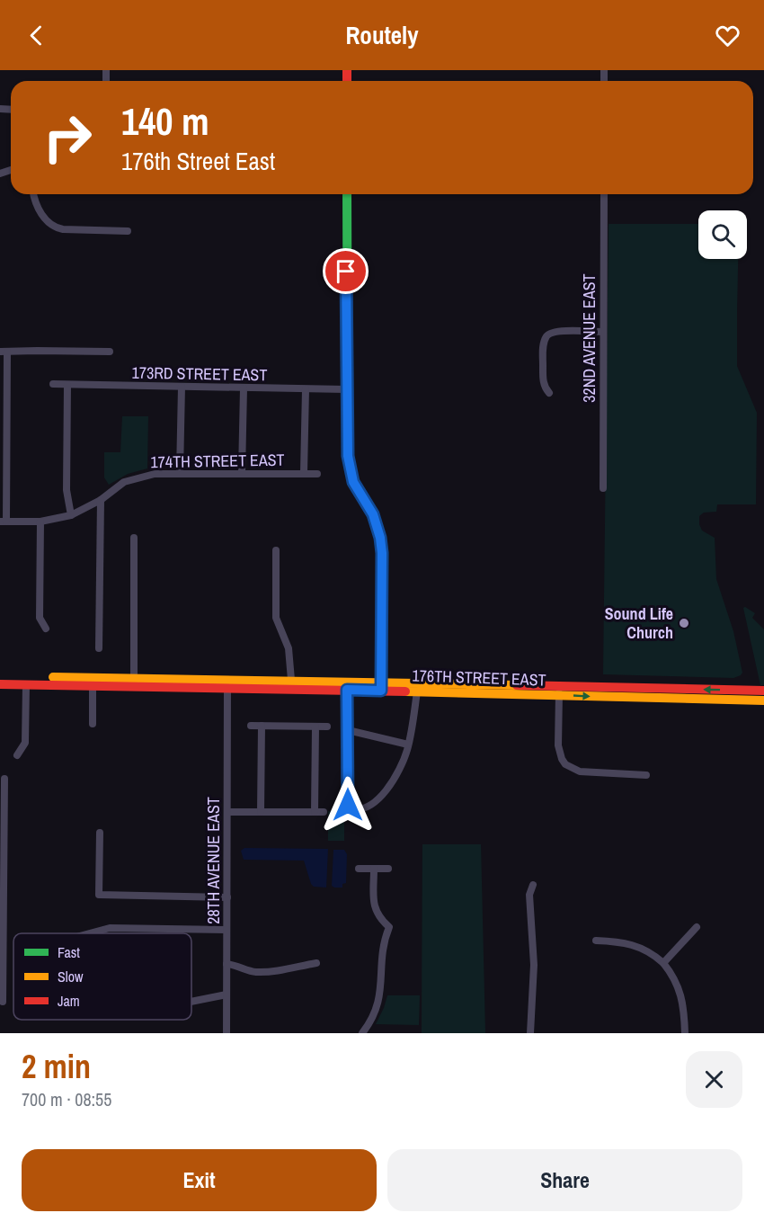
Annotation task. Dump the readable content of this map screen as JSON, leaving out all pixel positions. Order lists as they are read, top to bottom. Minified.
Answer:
{"streets":{"main road":["176TH STREET EAST"],"street":["32ND AVENUE EAST","173RD STREET EAST","174TH STREET EAST","28TH AVENUE EAST"]},"crossings":[["176TH STREET EAST","28TH AVENUE EAST"]],"places":["Sound Life Church"],"legend":["Fast","Slow","Jam"],"page":{"header":"Routely","turn":["140 m","176th Street East"],"heading":["2 min","700 m · 08:55"],"buttons":["Exit","Share"]}}
